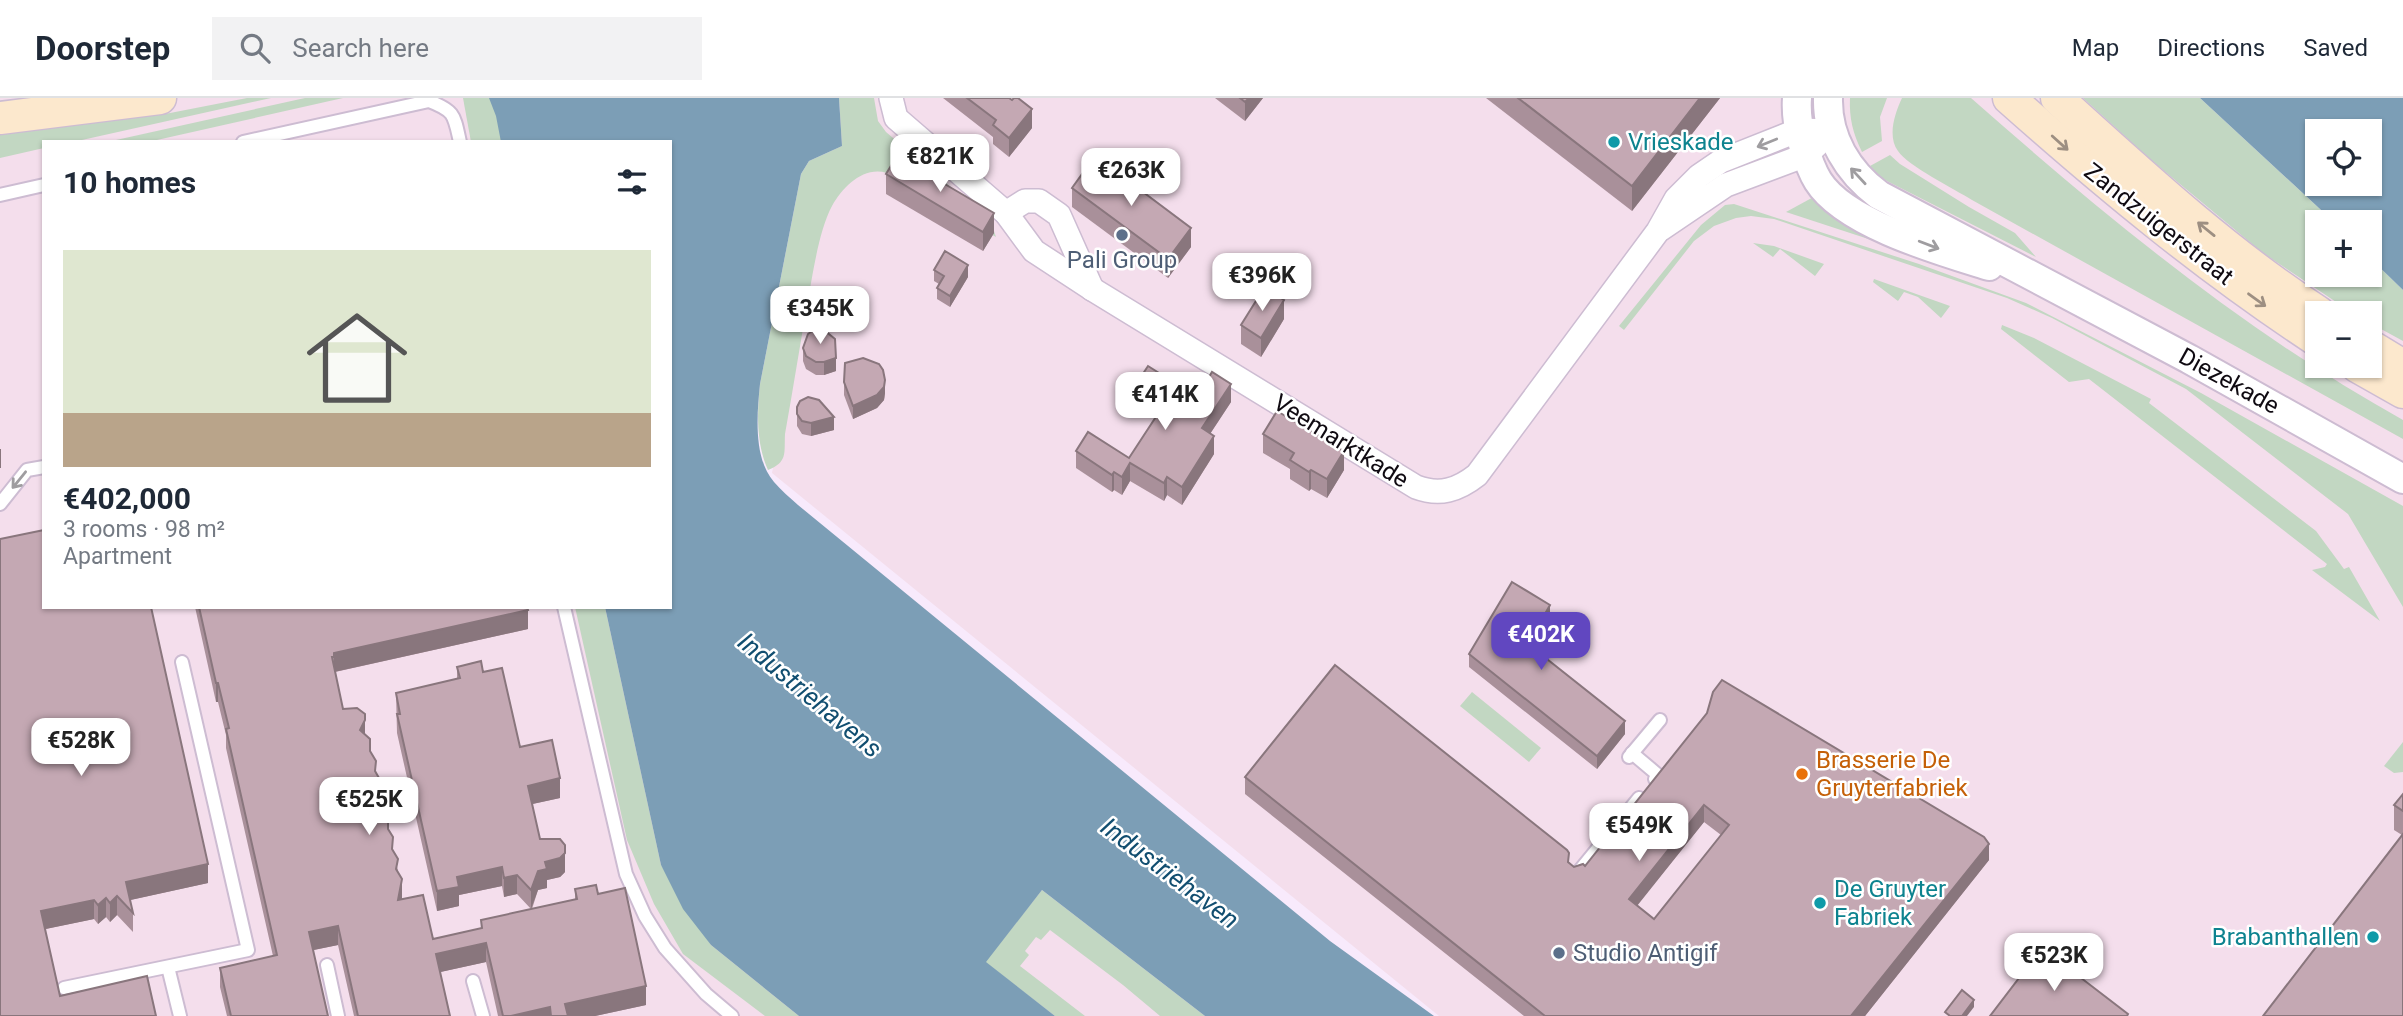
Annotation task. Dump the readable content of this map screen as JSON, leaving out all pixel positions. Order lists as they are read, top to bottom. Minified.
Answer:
{"streets":{"main road":["Zandzuigerstraat"],"street":["Diezekade","Veemarktkade"]},"crossings":[["Diezekade","Veemarktkade"]],"water":["Industriehavens","Industriehaven"],"places":["Vrieskade","Pali Group","Brasserie De Gruyterfabriek","De Gruyter Fabriek","Brabanthallen","Studio Antigif"],"page":{"header":"Doorstep","search":"Search here","nav":["Map","Directions","Saved"],"map_buttons":["+","−"],"price":["€821K","€263K","€396K","€345K","€414K","€402K","€528K","€525K","€549K","€523K"],"heading":"10 homes","list":[{"name":"€402,000","note":"3 rooms · 98 m² · Apartment"}]}}
